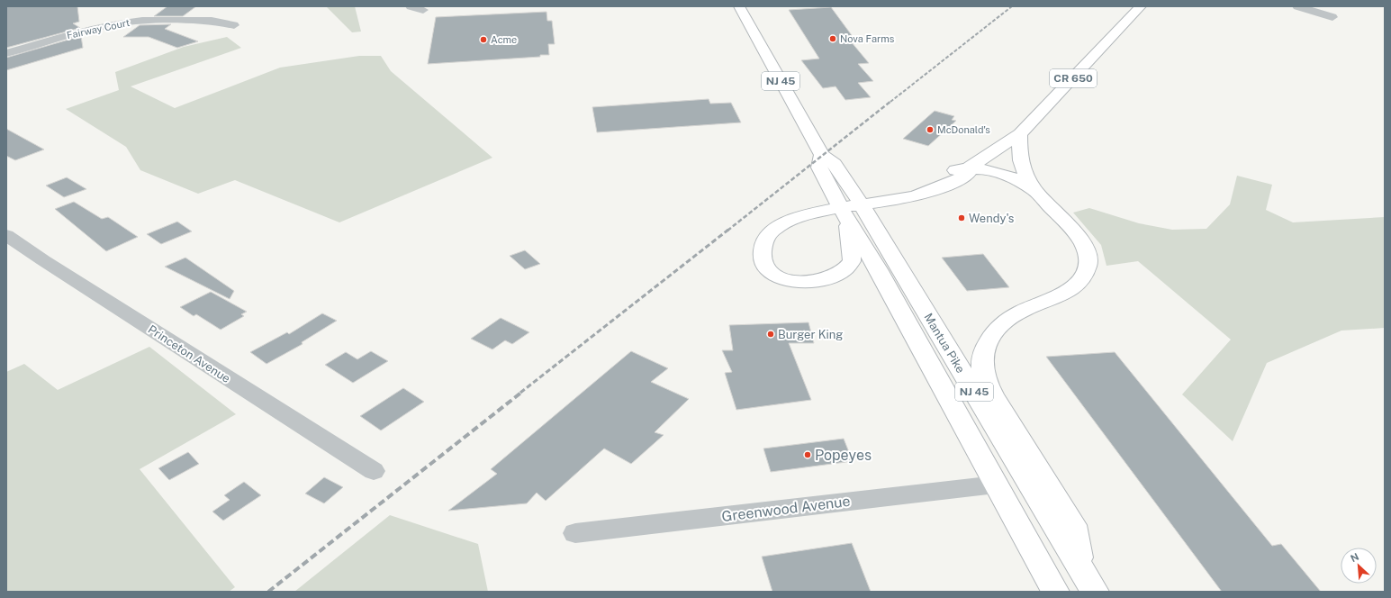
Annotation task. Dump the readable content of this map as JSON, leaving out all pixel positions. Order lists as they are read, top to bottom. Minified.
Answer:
{"streets":{"main road":["CR 650","NJ 45","Mantua Pike"],"street":["Fairway Court","Princeton Avenue","Greenwood Avenue"]},"crossings":[["CR 650","Mantua Pike"],["Mantua Pike","Greenwood Avenue"]],"places":["Nova Farms","Acme","McDonald's","Wendy's","Burger King","Popeyes"],"north":"top left"}
